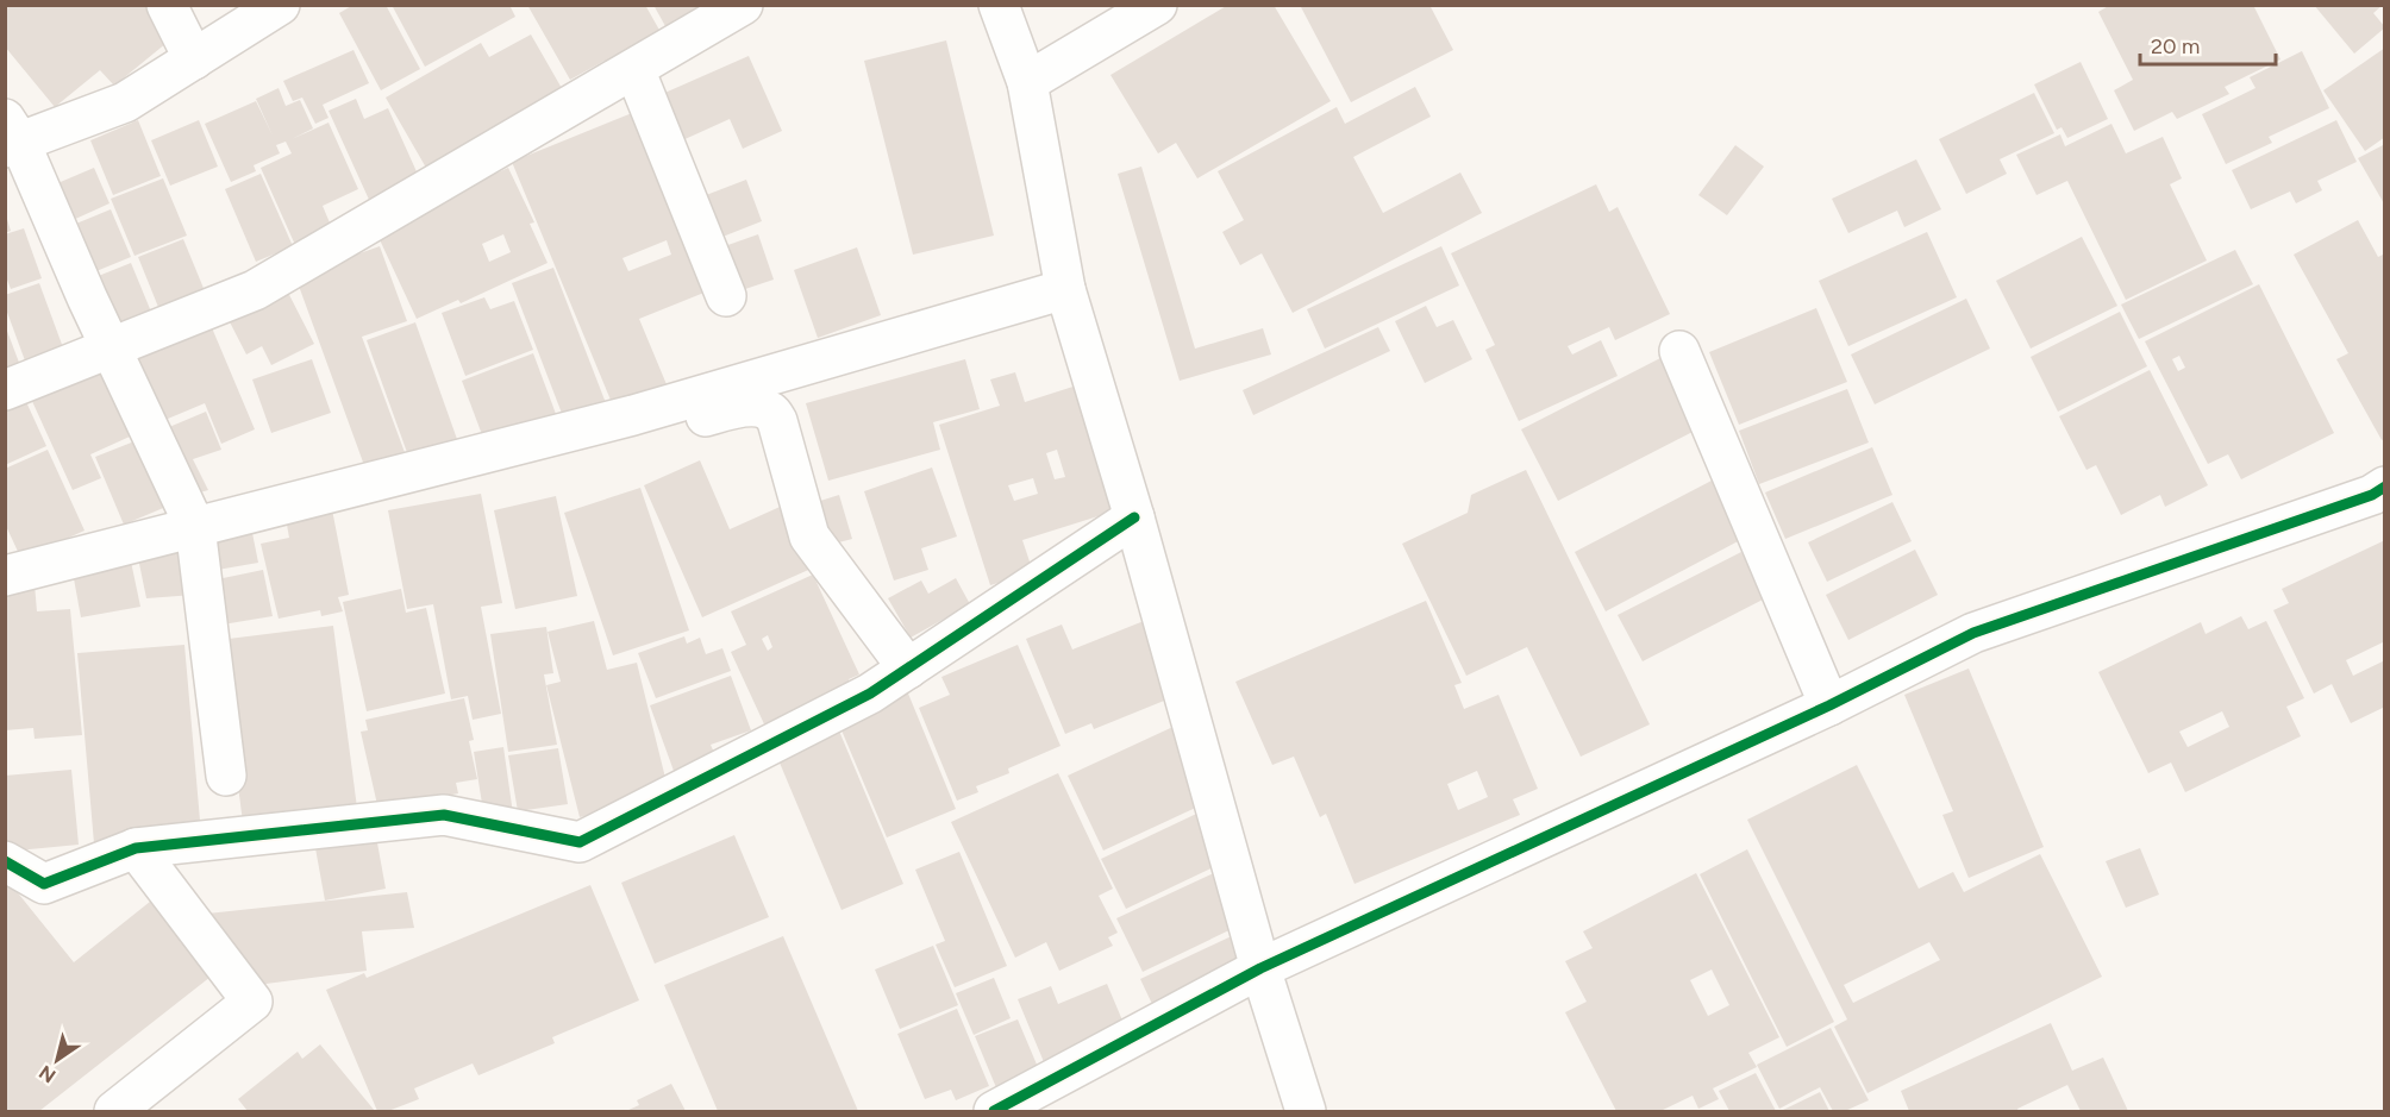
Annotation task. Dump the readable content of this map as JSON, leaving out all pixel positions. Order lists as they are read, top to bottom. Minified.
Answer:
{"scale_bar":"20 m","north":"bottom left"}
